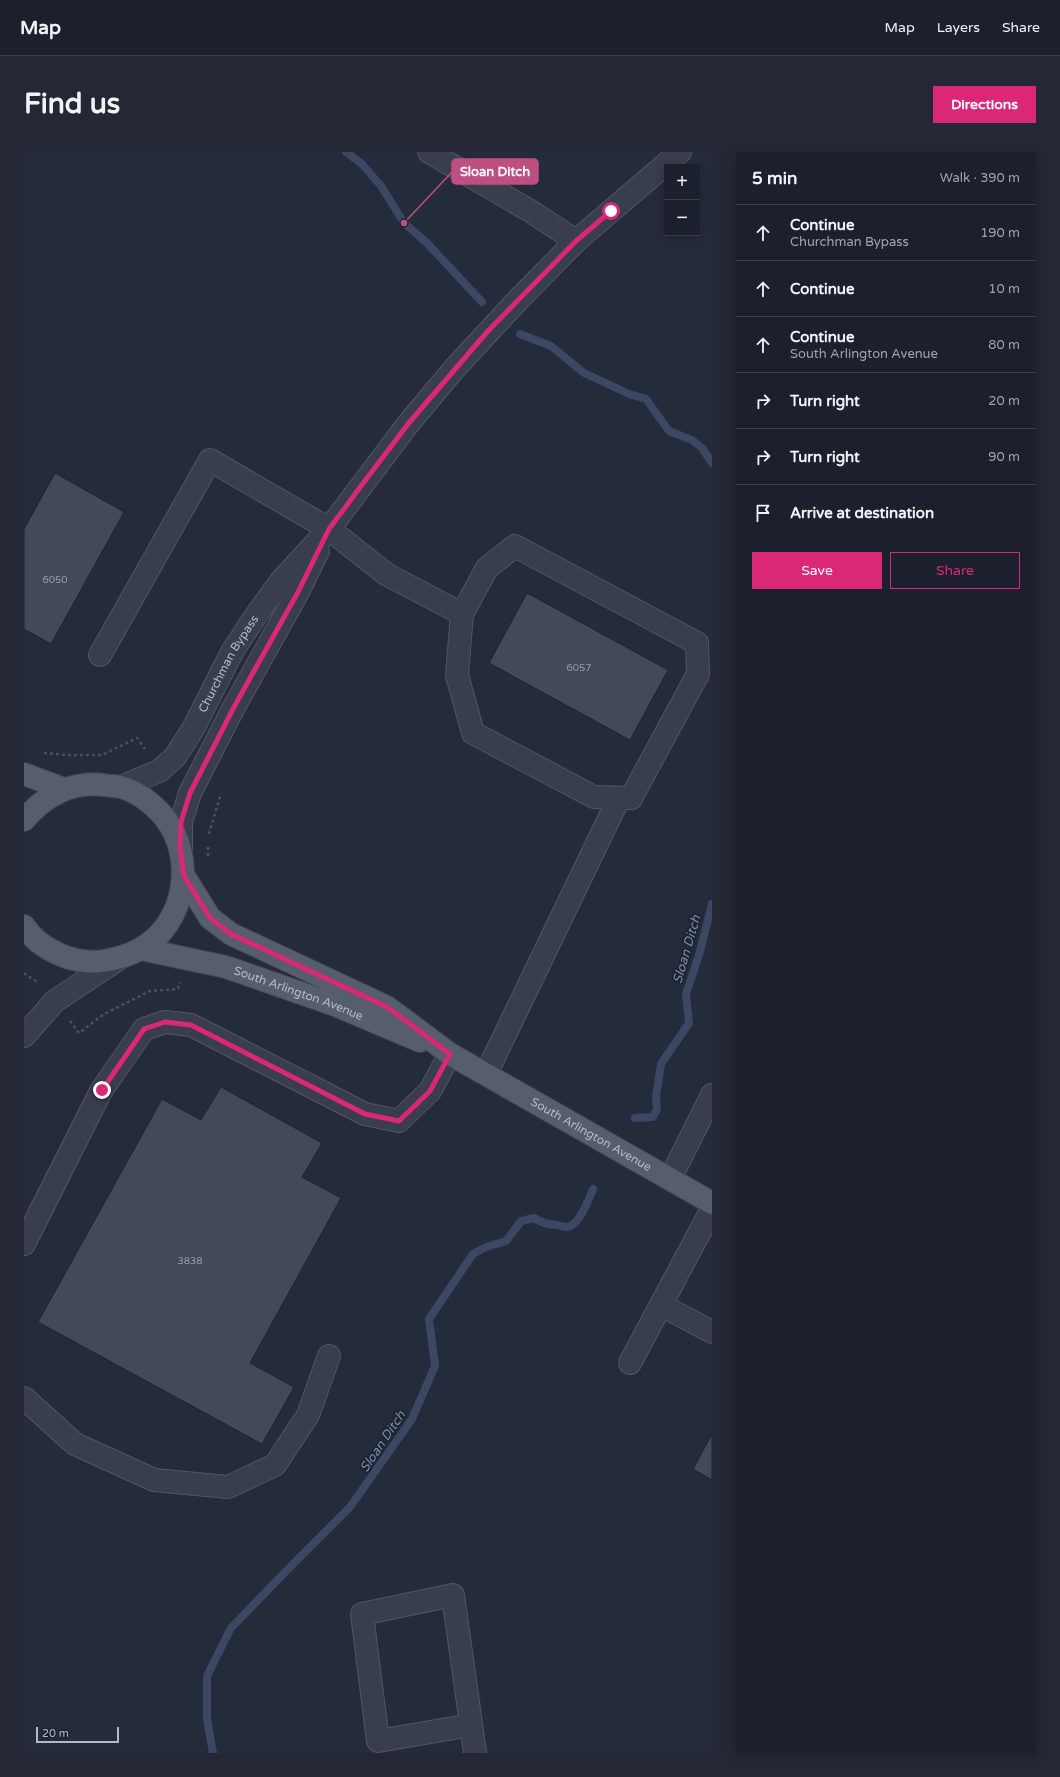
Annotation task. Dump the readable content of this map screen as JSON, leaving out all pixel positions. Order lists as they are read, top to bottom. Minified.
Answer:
{"streets":{"main road":["South Arlington Avenue"],"street":["Churchman Bypass"]},"water":["Sloan Ditch"],"places":["Sloan Ditch"],"house_numbers":["6050","6057","3838"],"scale_bar":"20 m","page":{"header":"Map","nav":["Map","Layers","Share"],"buttons":["Directions",["Save","Share"]],"title":"Find us","heading":["5 min","Walk · 390 m"],"map_buttons":["+","−"],"list":[["Continue","Churchman Bypass","190 m"],["Continue","10 m"],["Continue","South Arlington Avenue","80 m"],["Turn right","20 m"],["Turn right","90 m"],"Arrive at destination"],"scale":"20 m"}}
